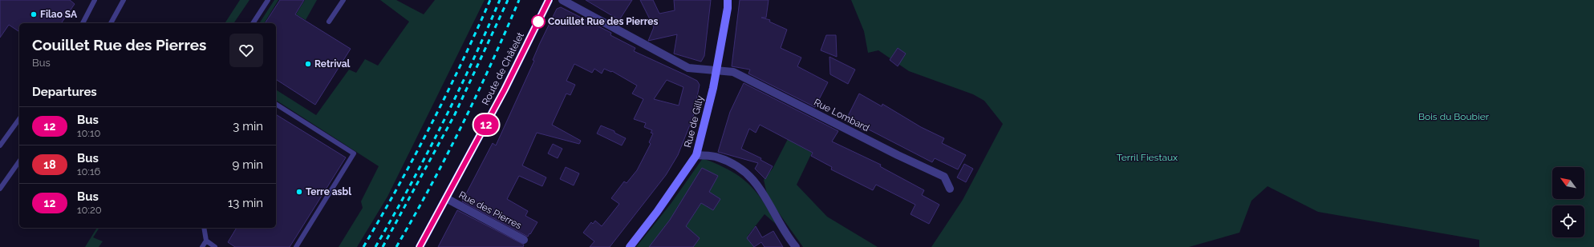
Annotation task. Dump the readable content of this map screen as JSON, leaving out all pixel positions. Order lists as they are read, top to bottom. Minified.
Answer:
{"streets":{"main road":["Route de Châtelet","Rue de Gilly"],"street":["Rue Lombard","Rue des Pierres"]},"crossings":[["Route de Châtelet","Rue des Pierres"],["Rue Lombard","Rue de Gilly"]],"parks":["Bois du Boubier","Terril Fiestaux"],"places":["Filao SA","Couillet Rue des Pierres","Retrival","Terre asbl"],"lines":["bus line 12"],"north":"top left","page":{"on_map":"12","heading":[["Couillet Rue des Pierres","Bus"],"Departures"],"list":[{"mark":"12","name":"Bus","note":"10:10","value":"3 min"},{"mark":"18","name":"Bus","note":"10:16","value":"9 min"},{"mark":"12","name":"Bus","note":"10:20","value":"13 min"}]}}
